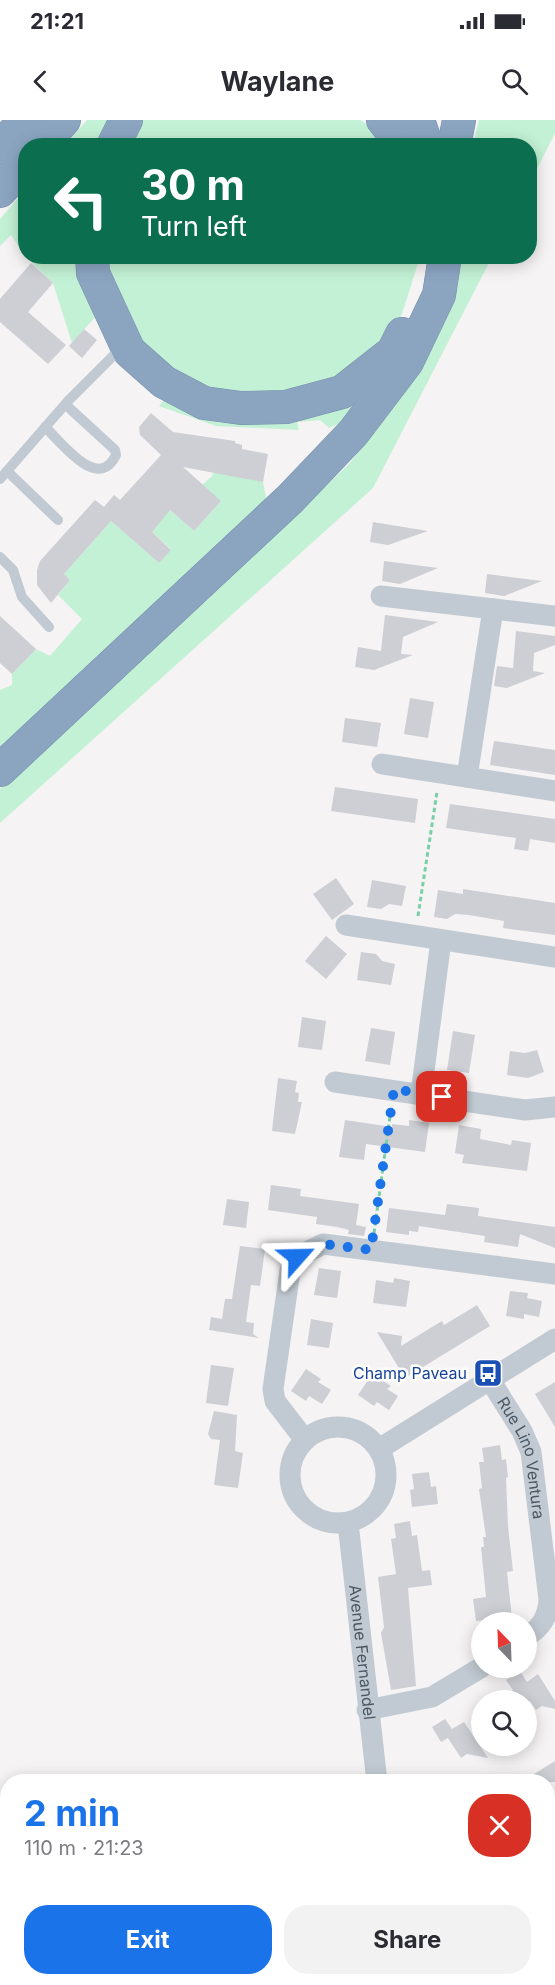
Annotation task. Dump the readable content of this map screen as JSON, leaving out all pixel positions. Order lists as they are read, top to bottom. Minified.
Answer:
{"streets":{"street":["Rue Lino Ventura","Avenue Fernandel"]},"places":{"bus stop":["Champ Paveau"]},"north":"top left","page":{"status":"21:21","header":"Waylane","turn":["30 m","Turn left"],"heading":["2 min","110 m · 21:23"],"buttons":["Exit","Share"]}}
